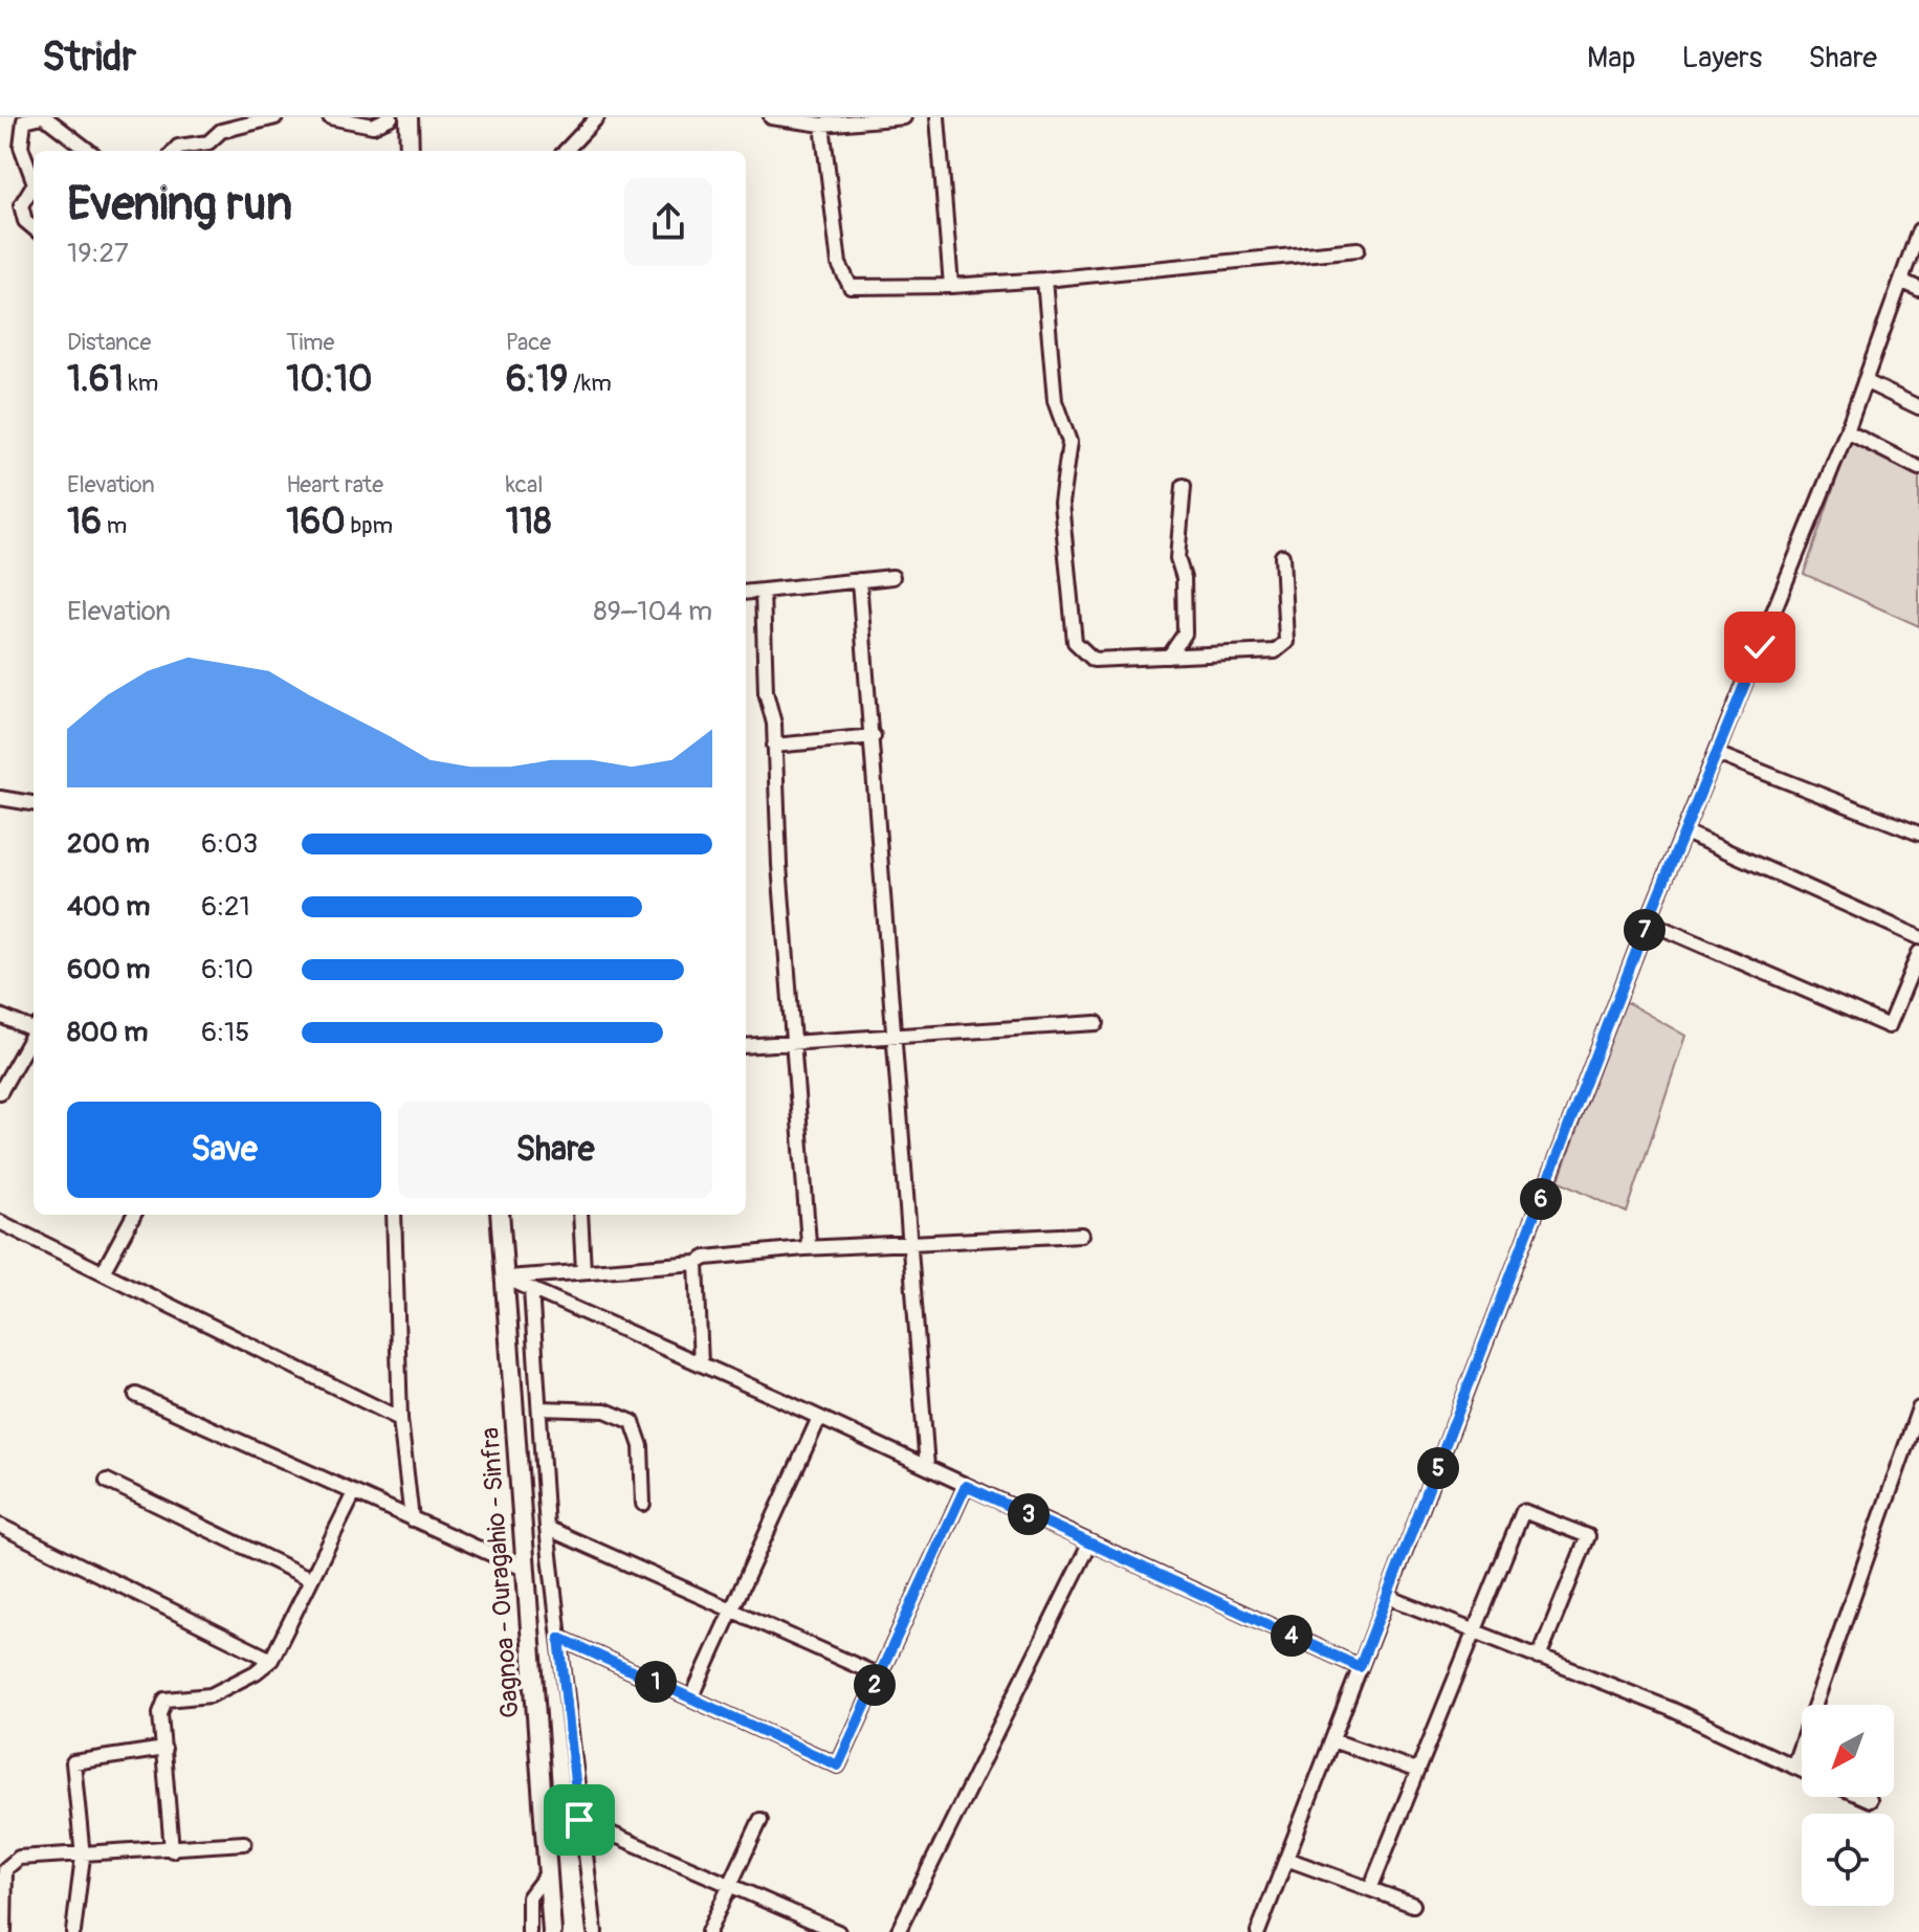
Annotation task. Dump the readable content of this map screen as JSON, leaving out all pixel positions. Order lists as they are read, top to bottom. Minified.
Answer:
{"streets":{"main road":["Gagnoa - Ouragahio - Sinfra"]},"north":"bottom left","page":{"header":"Stridr","nav":["Map","Layers","Share"],"heading":["Evening run","19:27"],"stats":[["Distance","1.61 km"],["Time","10:10"],["Pace","6:19 /km"],["Elevation","16 m"],["Heart rate","160 bpm"],["kcal","118"]],"chart":["Elevation","89–104 m"],"list":[{"name":"200 m","note":"6:03"},{"name":"400 m","note":"6:21"},{"name":"600 m","note":"6:10"},{"name":"800 m","note":"6:15"}],"pins":["7","6","5","3","4","1","2"],"buttons":["Save","Share"]}}
